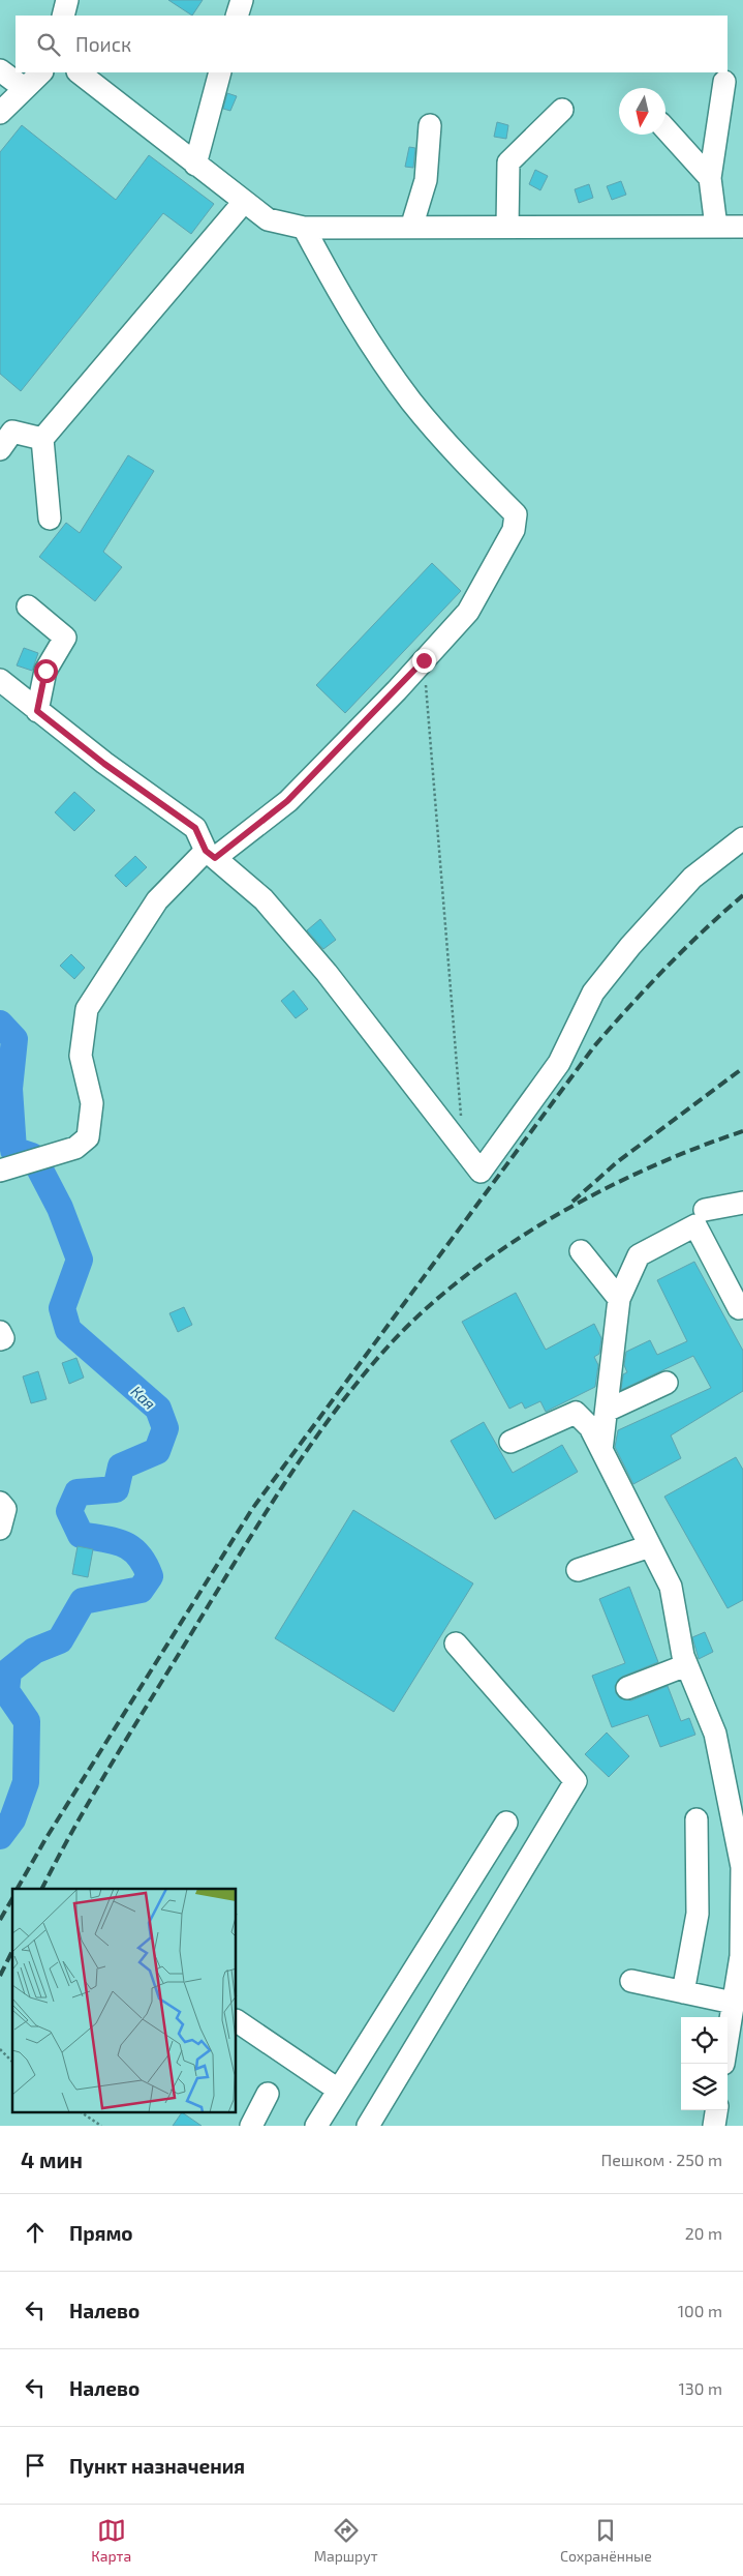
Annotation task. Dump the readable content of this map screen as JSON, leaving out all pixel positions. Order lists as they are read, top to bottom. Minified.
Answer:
{"water":["Кая"],"north":"bottom","page":{"search":"Поиск","heading":["4 мин","Пешком · 250 m"],"list":[["Прямо","20 m"],["Налево","100 m"],["Налево","130 m"],"Пункт назначения"],"nav":["Карта","Маршрут","Сохранённые"]}}
